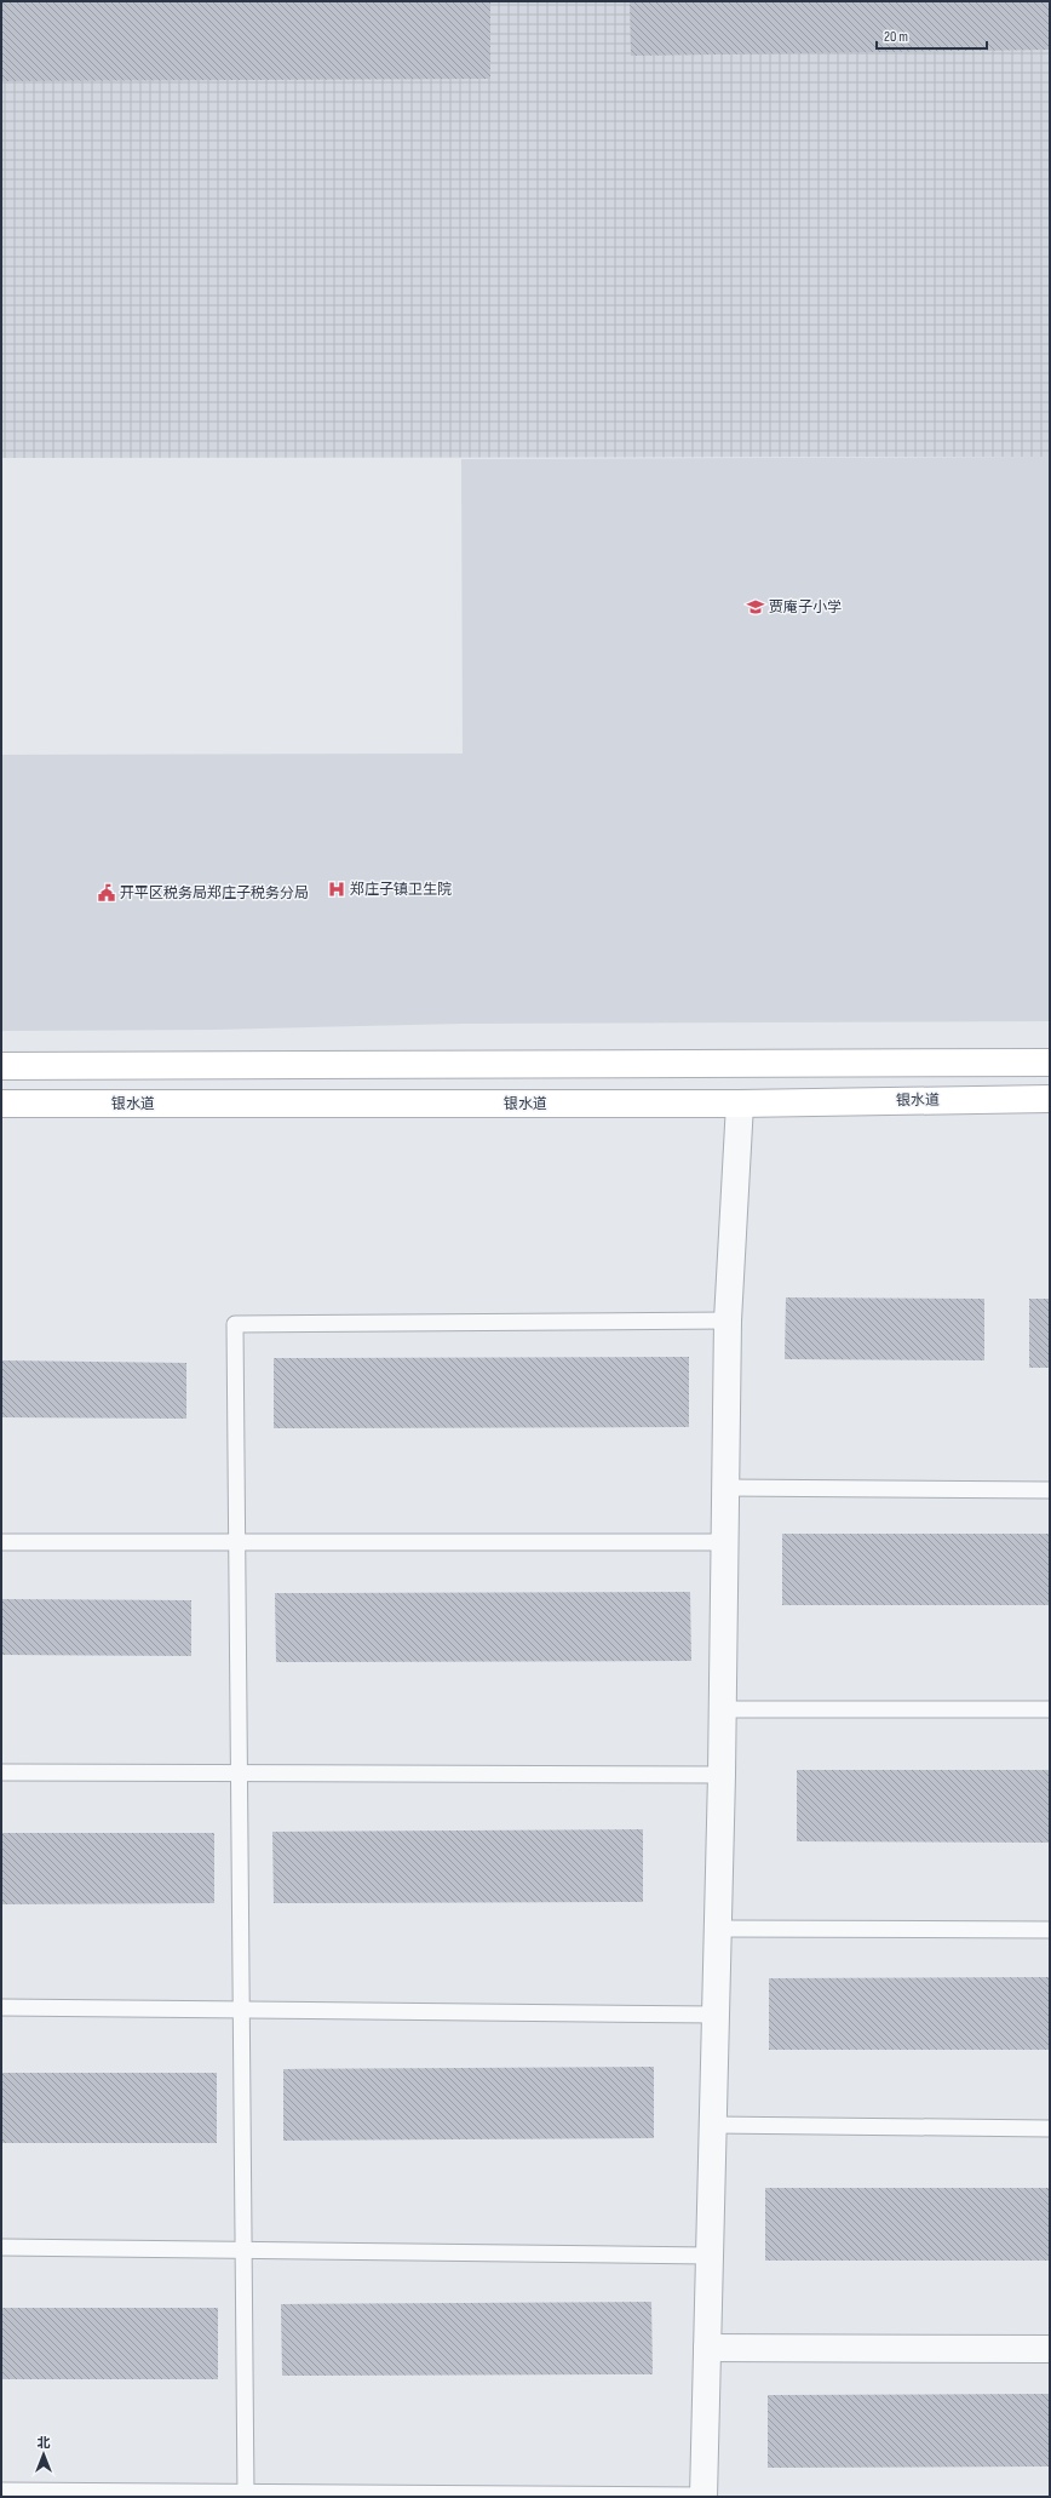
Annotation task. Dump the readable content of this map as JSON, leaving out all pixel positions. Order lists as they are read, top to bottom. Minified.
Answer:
{"streets":{"street":["银水道"]},"places":{"school or university":["贾庵子小学"],"hospital":["郑庄子镇卫生院"],"public building":["开平区税务局郑庄子税务分局"]},"scale_bar":"20 m","north":"top"}
